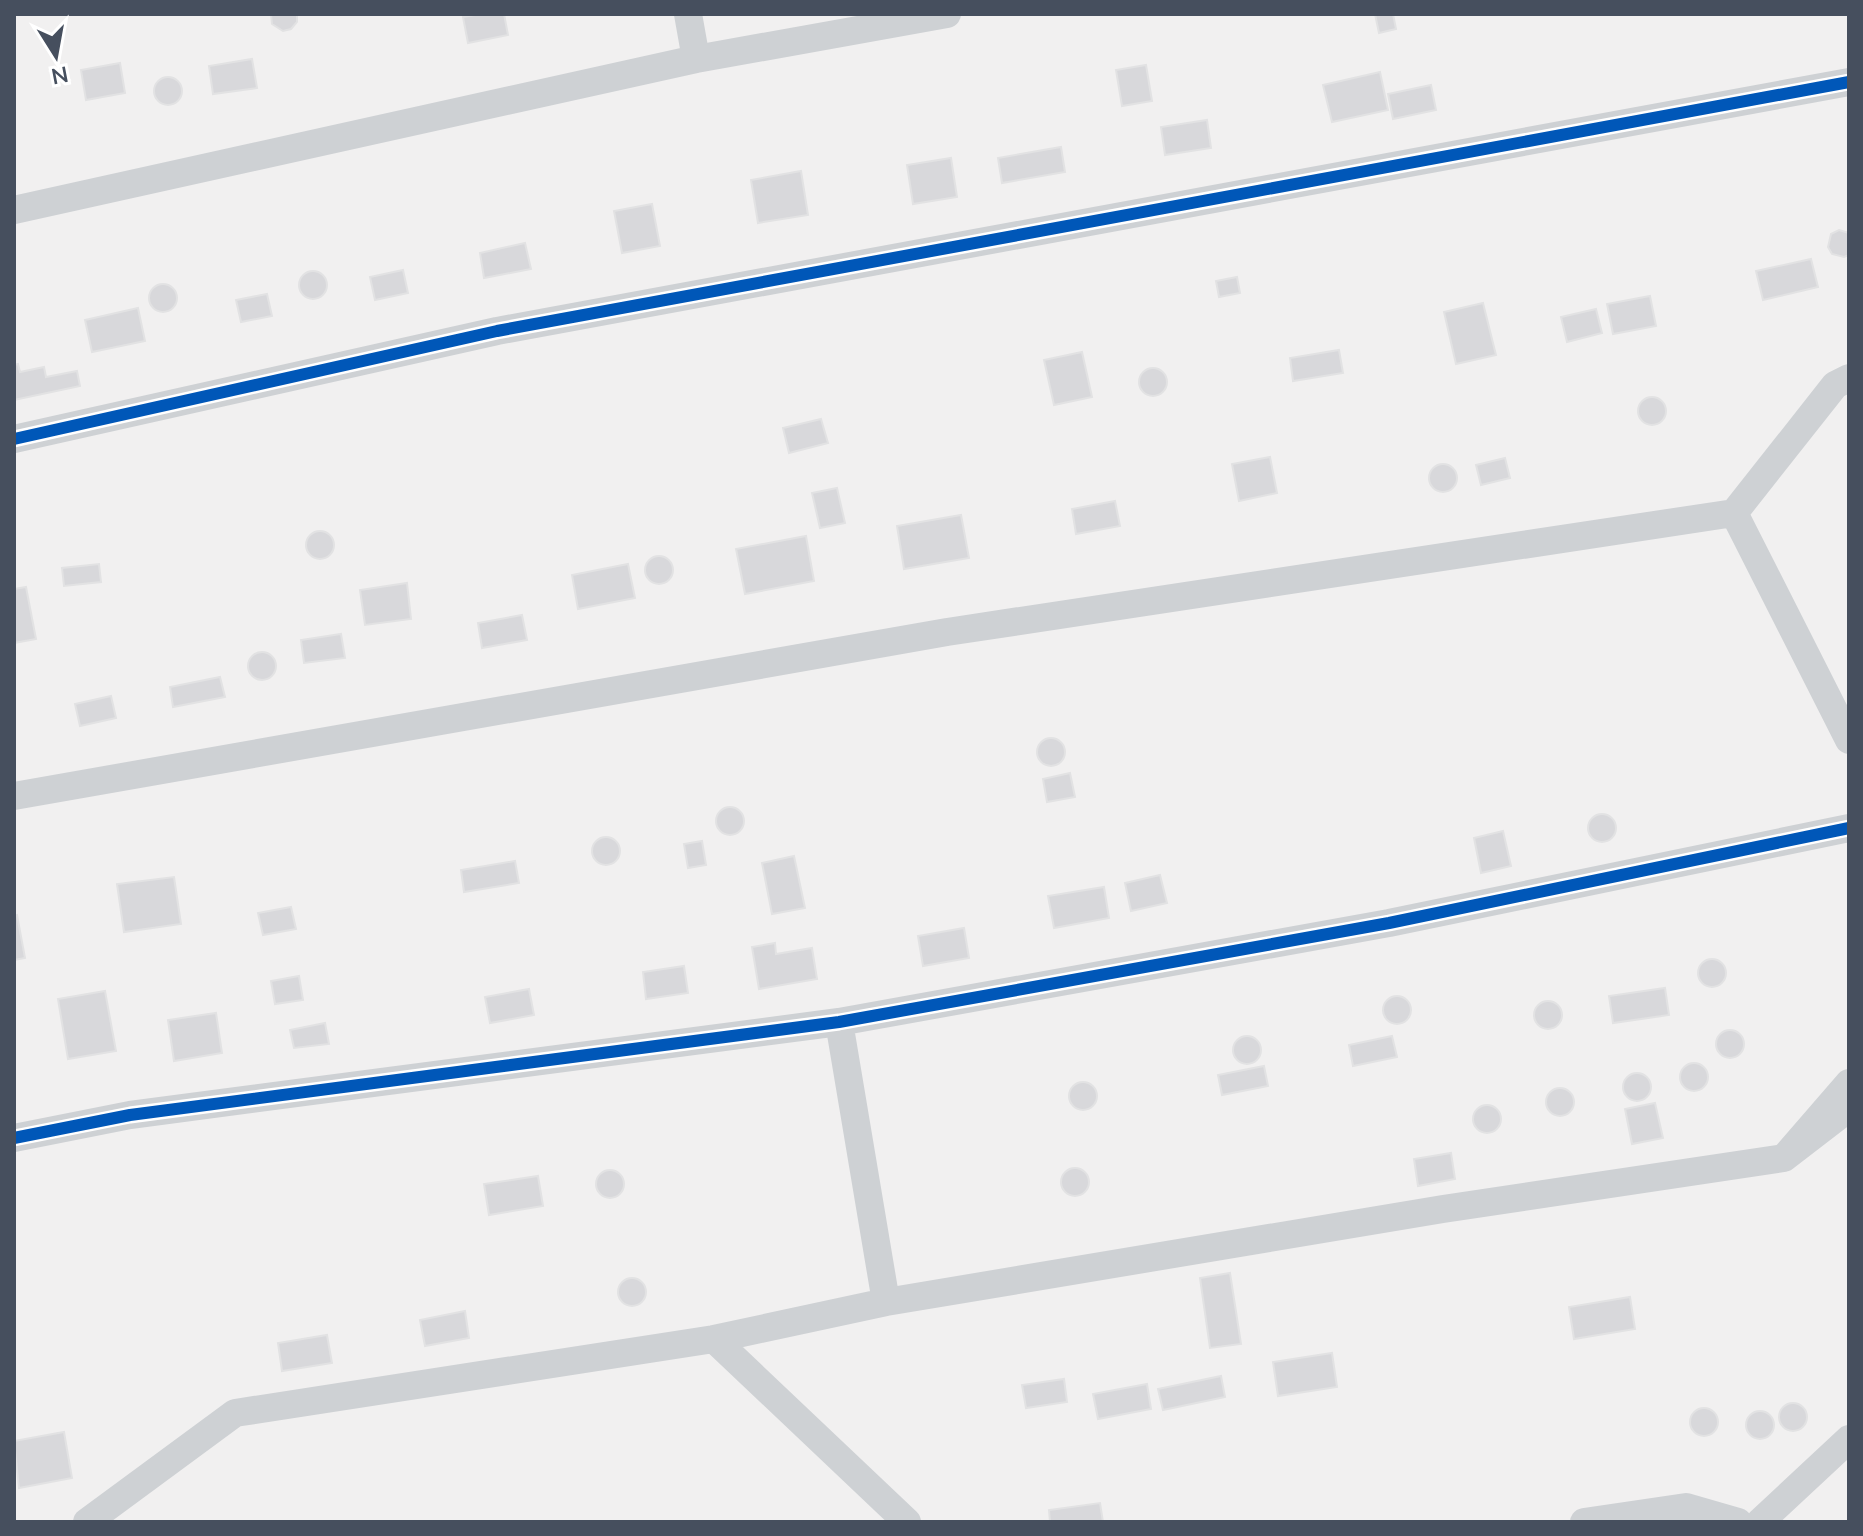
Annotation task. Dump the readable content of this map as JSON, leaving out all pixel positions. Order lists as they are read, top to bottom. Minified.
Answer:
{"north":"bottom"}
